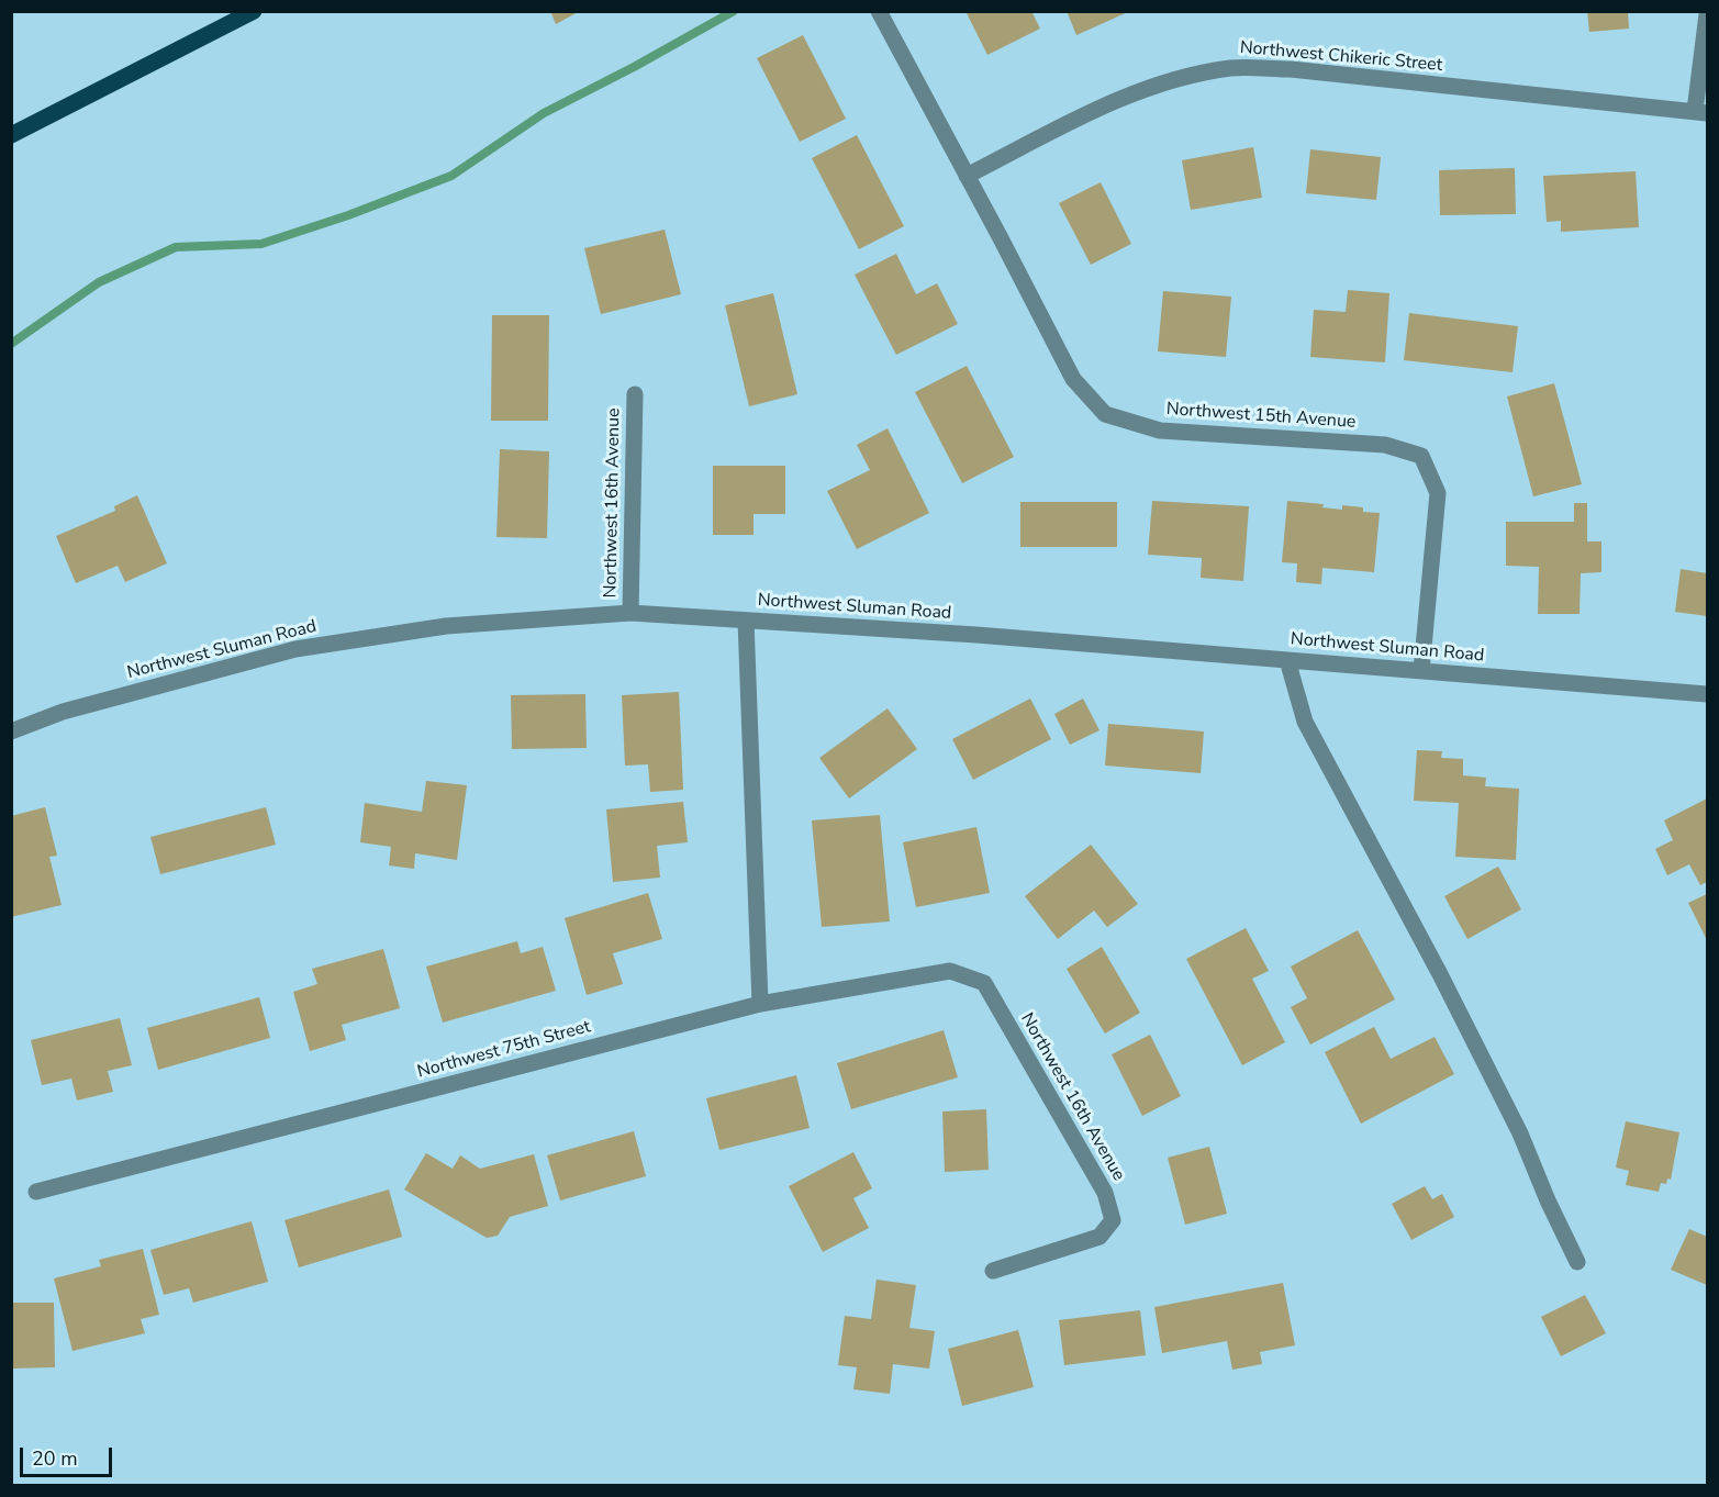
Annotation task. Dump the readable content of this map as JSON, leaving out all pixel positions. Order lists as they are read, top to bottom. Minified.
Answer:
{"streets":{"street":["Northwest Chikeric Street","Northwest 15th Avenue","Northwest 16th Avenue","Northwest Sluman Road","Northwest 75th Street"]},"crossings":[["Northwest Chikeric Street","Northwest 15th Avenue"],["Northwest 15th Avenue","Northwest Sluman Road"],["Northwest 16th Avenue","Northwest Sluman Road"],["Northwest 16th Avenue","Northwest 75th Street"]],"scale_bar":"20 m"}
